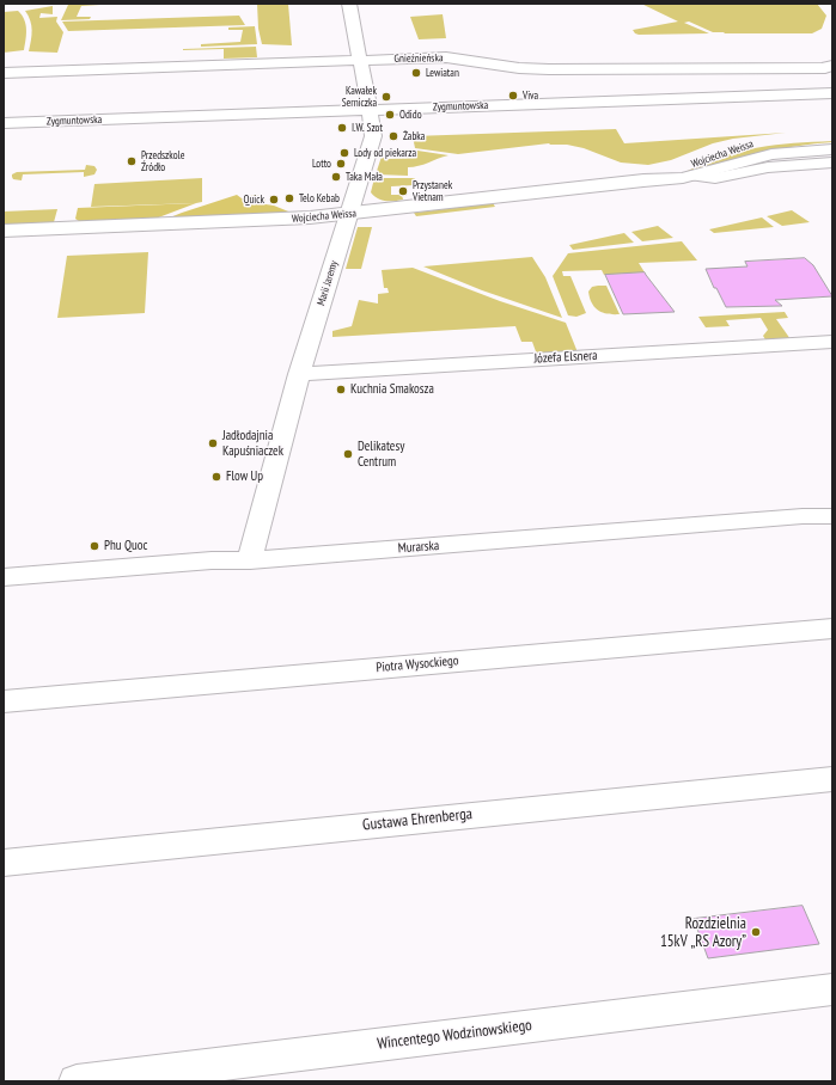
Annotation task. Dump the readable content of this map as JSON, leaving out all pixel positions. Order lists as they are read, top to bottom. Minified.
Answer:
{"streets":{"street":["Gnieźnieńska","Zygmuntowska","Wojciecha Weissa","Marii Jaremy","Józefa Elsnera","Murarska","Piotra Wysockiego","Gustawa Ehrenberga","Wincentego Wodzinowskiego"]},"crossings":[["Gnieźnieńska","Marii Jaremy"],["Zygmuntowska","Marii Jaremy"],["Wojciecha Weissa","Marii Jaremy"],["Marii Jaremy","Józefa Elsnera"],["Marii Jaremy","Murarska"]],"places":["Lewiatan","Viva","Kawałek Serniczka","Odido","I.W. Szot","Żabka","Lody od piekarza","Przedszkole Źródło","Lotto","Taka Mała","Przystanek Vietnam","Telo Kebab","Quick","Kuchnia Smakosza","Jadłodajnia Kapuśniaczek","Delikatesy Centrum","Flow Up","Phu Quoc","Rozdzielnia 15kV „RS Azory”"]}
